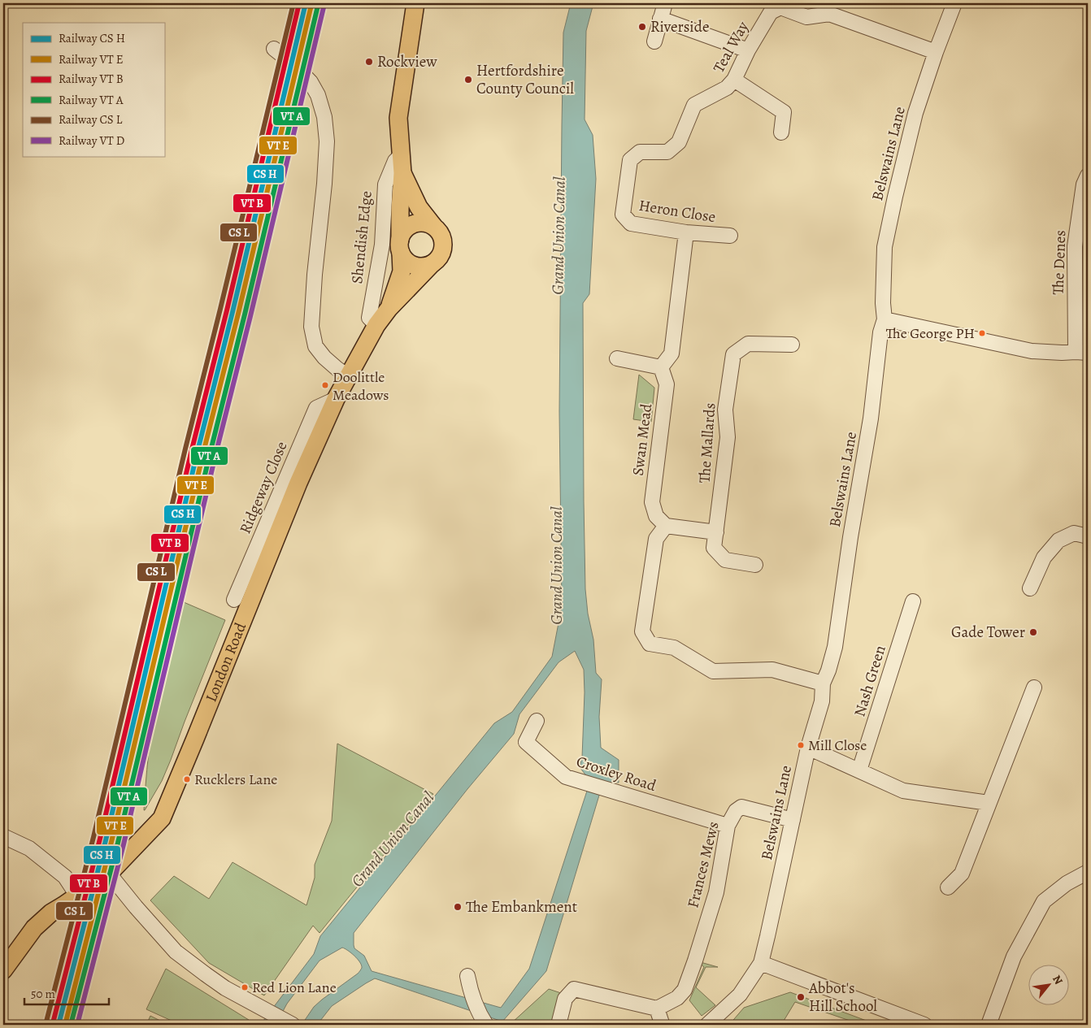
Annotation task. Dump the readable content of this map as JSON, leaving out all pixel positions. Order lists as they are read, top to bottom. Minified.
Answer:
{"streets":{"main road":["London Road"],"street":["Teal Way","Belswains Lane","Heron Close","Shendish Edge","The Denes","Swan Mead","The Mallards","Ridgeway Close","Nash Green","Croxley Road","Frances Mews"]},"crossings":[["Teal Way","Belswains Lane"],["Teal Way","Heron Close"],["Belswains Lane","Frances Mews"],["Shendish Edge","London Road"],["Ridgeway Close","London Road"],["Croxley Road","Frances Mews"]],"water":["Grand Union Canal"],"places":["Riverside","Rockview","Hertfordshire County Council","The George PH","Doolittle Meadows","Gade Tower","Mill Close","Rucklers Lane","The Embankment","Red Lion Lane","Abbot's Hill School"],"legend":["Railway CS H","Railway VT E","Railway VT B","Railway VT A","Railway CS L","Railway VT D"],"scale_bar":"50 m","north":"top right"}
